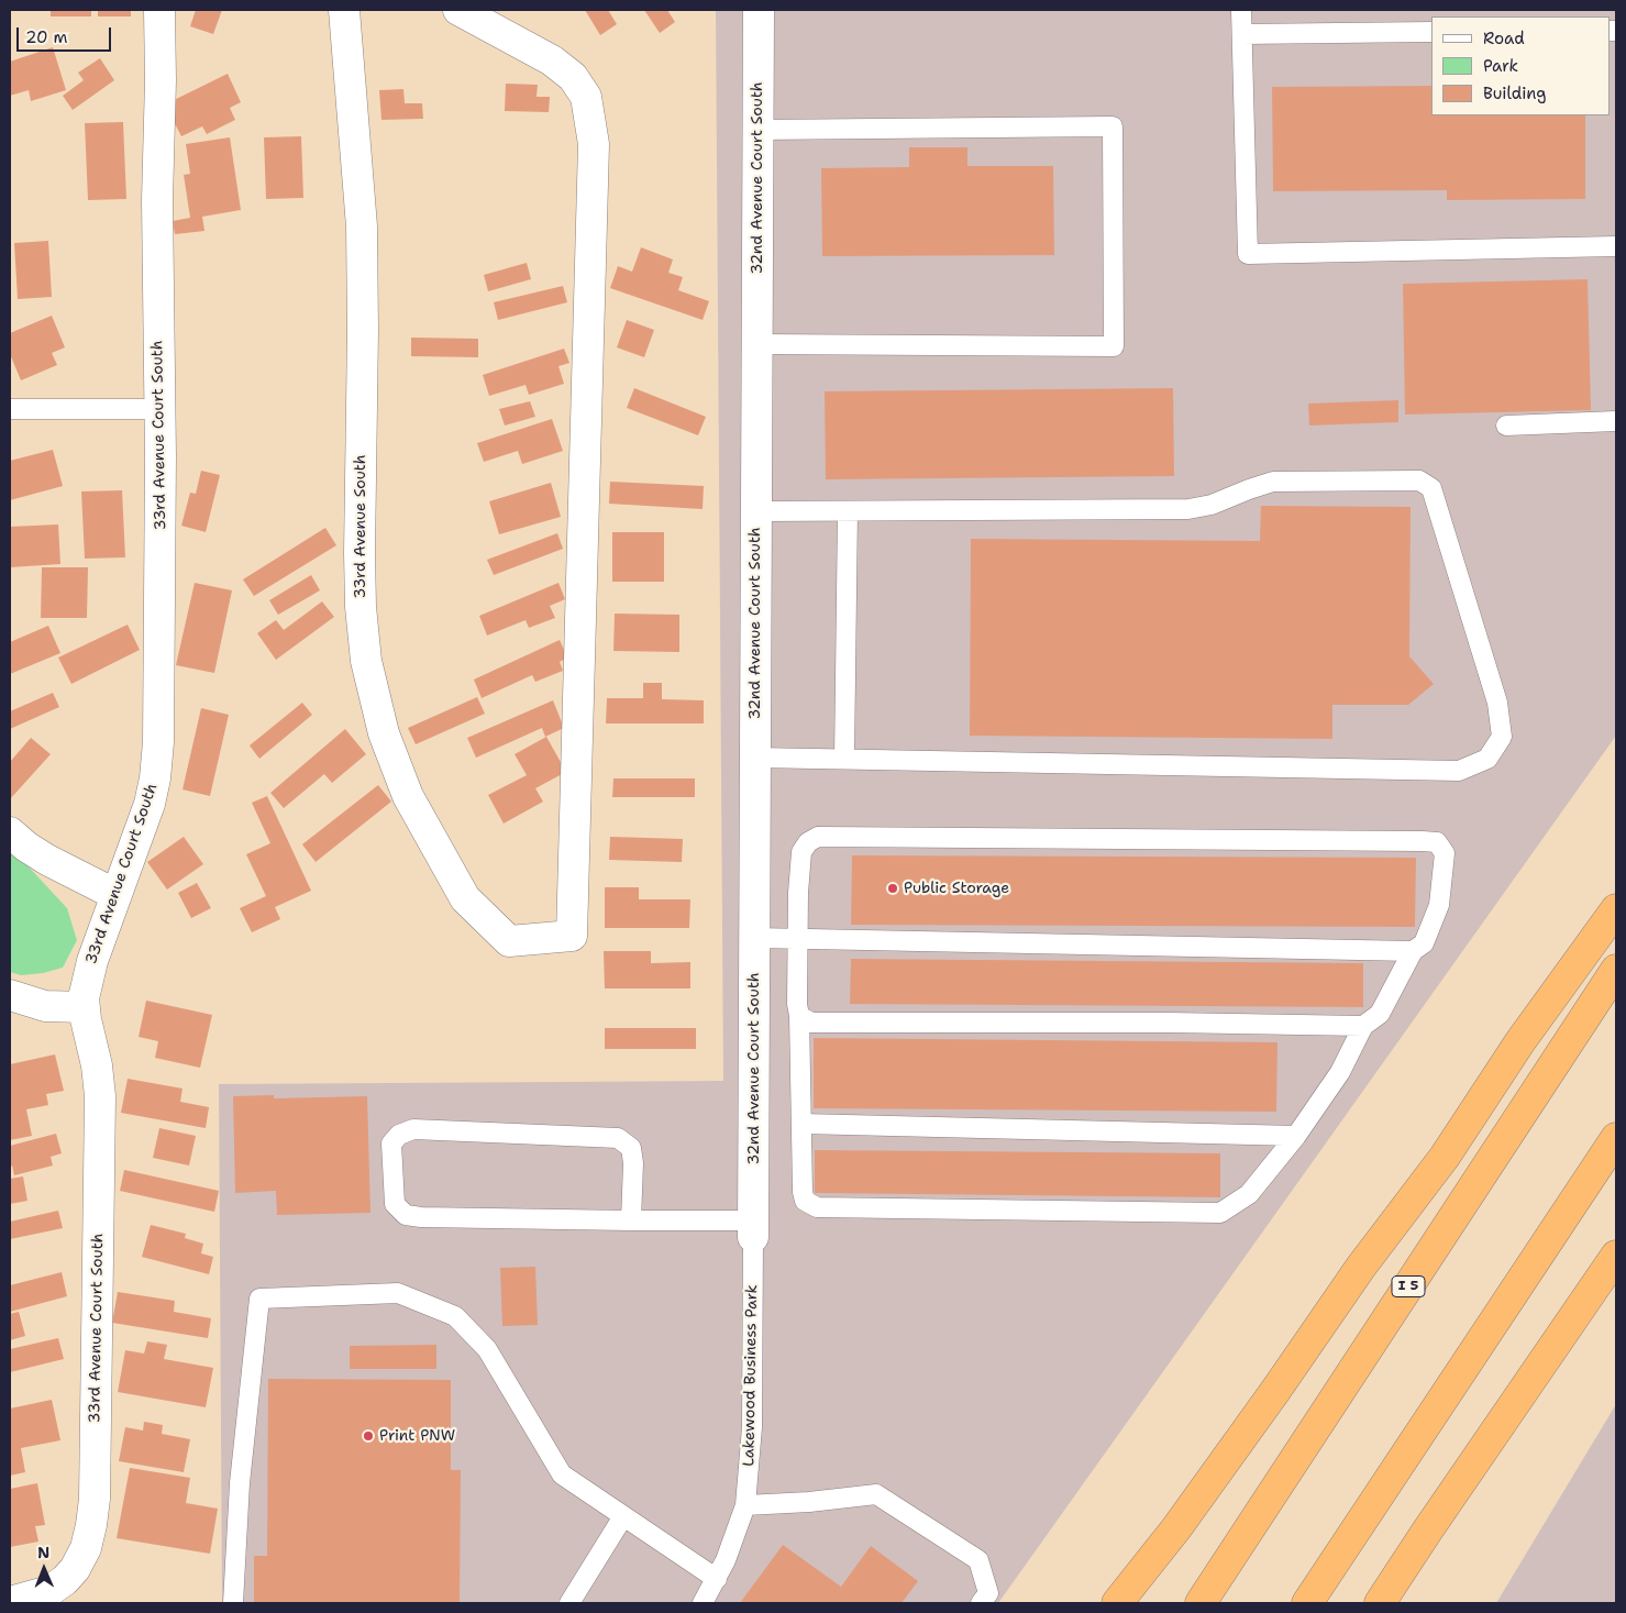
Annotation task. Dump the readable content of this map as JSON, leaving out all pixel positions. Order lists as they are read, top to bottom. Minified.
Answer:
{"streets":{"highway":["I 5"],"street":["32nd Avenue Court South","33rd Avenue Court South","33rd Avenue South"],"lane":["Lakewood Business Park"]},"crossings":[["32nd Avenue Court South","Lakewood Business Park"]],"places":["Public Storage","Print PNW"],"legend":["Road","Park","Building"],"scale_bar":"20 m","north":"top"}
